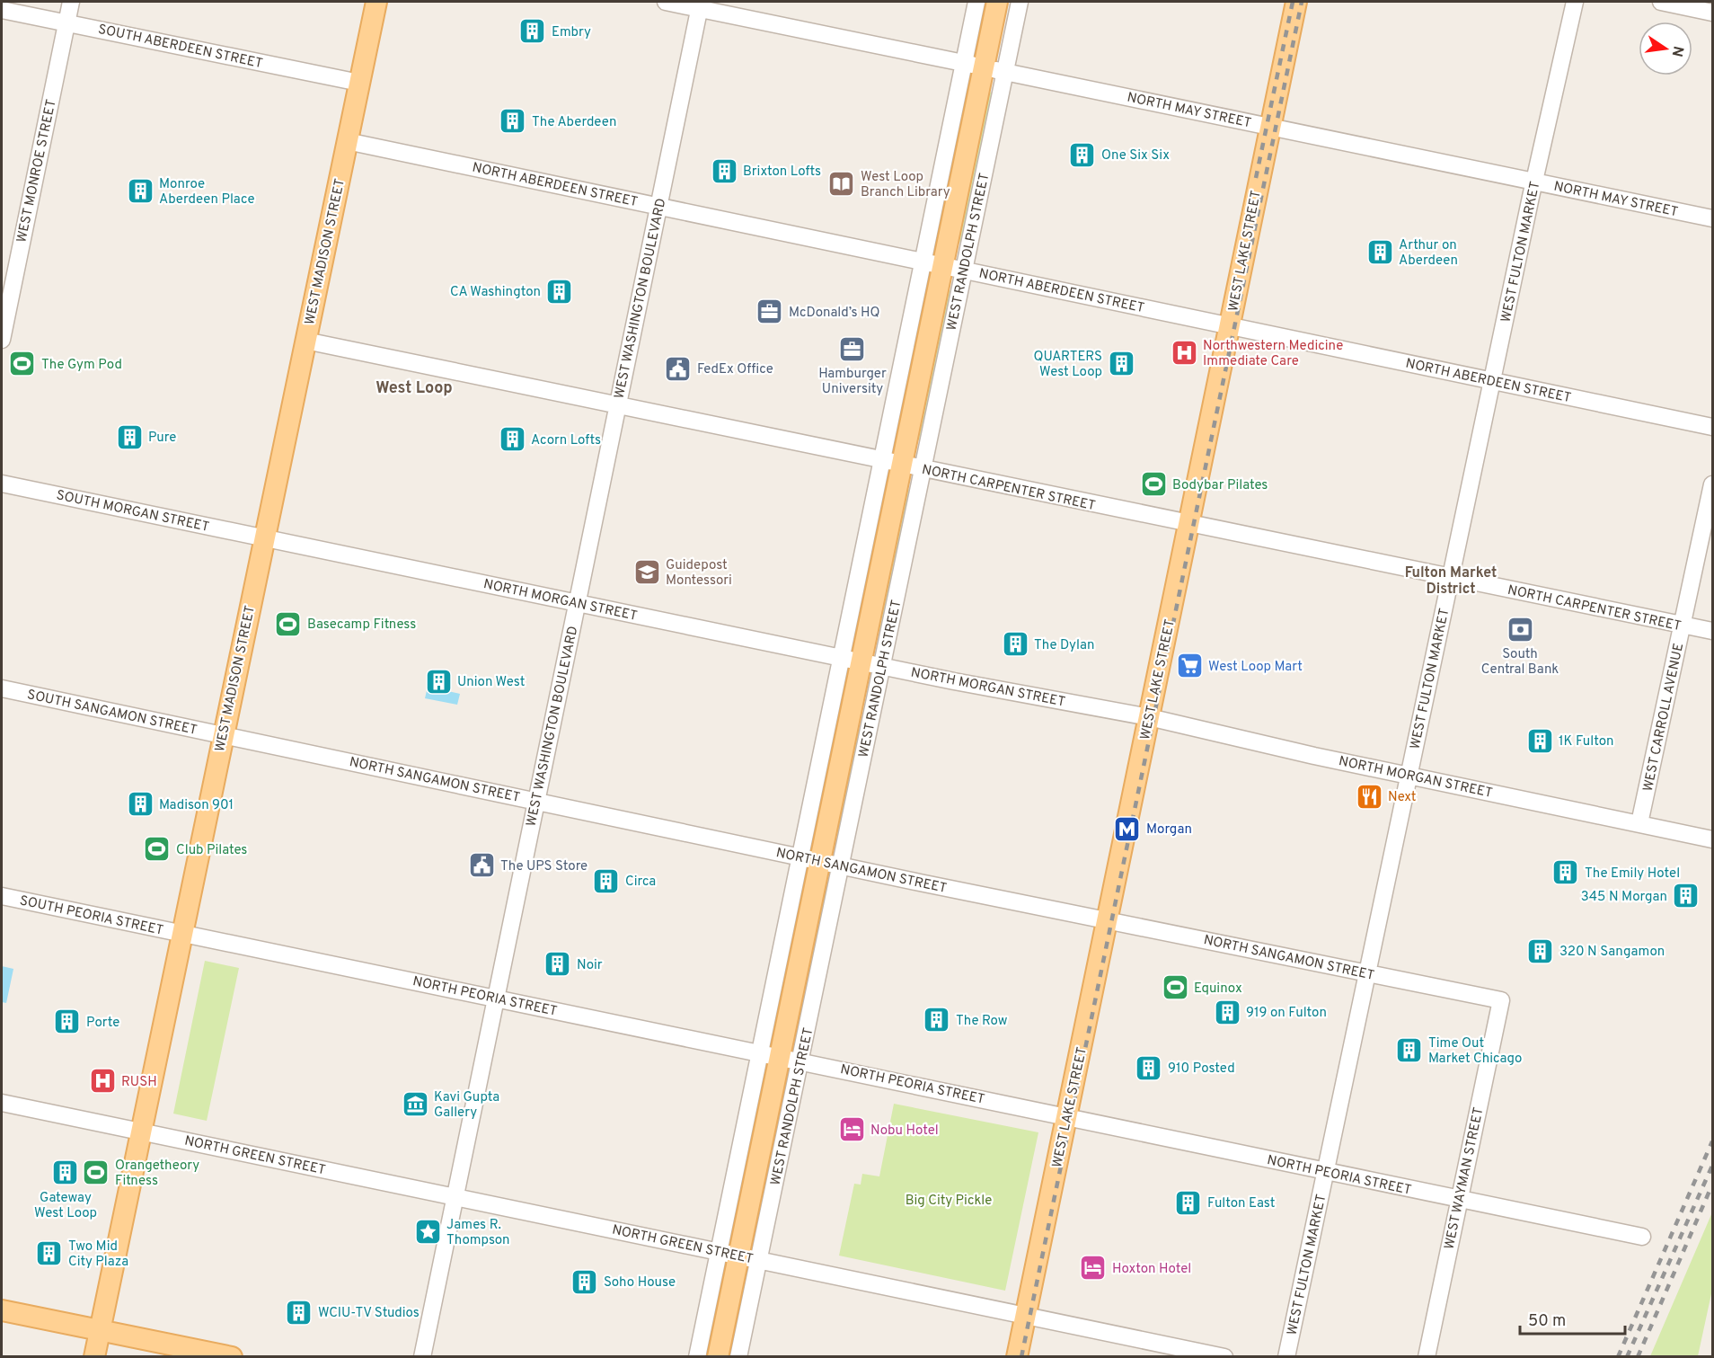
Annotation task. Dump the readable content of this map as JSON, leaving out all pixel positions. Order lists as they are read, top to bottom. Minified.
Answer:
{"streets":{"main road":["WEST LAKE STREET","WEST MADISON STREET","WEST RANDOLPH STREET"],"street":["SOUTH ABERDEEN STREET","NORTH MAY STREET","WEST MONROE STREET","NORTH ABERDEEN STREET","WEST FULTON MARKET","WEST WASHINGTON BOULEVARD","NORTH CARPENTER STREET","SOUTH MORGAN STREET","NORTH MORGAN STREET","SOUTH SANGAMON STREET","WEST CARROLL AVENUE","NORTH SANGAMON STREET","SOUTH PEORIA STREET","NORTH PEORIA STREET","NORTH GREEN STREET","WEST WAYMAN STREET"]},"crossings":[["SOUTH ABERDEEN STREET","WEST MONROE STREET"],["SOUTH ABERDEEN STREET","WEST MADISON STREET"],["NORTH MAY STREET","WEST LAKE STREET"],["NORTH MAY STREET","WEST RANDOLPH STREET"],["NORTH MAY STREET","WEST FULTON MARKET"],["NORTH MAY STREET","WEST WASHINGTON BOULEVARD"],["NORTH ABERDEEN STREET","WEST LAKE STREET"],["NORTH ABERDEEN STREET","WEST MADISON STREET"],["NORTH ABERDEEN STREET","WEST RANDOLPH STREET"],["NORTH ABERDEEN STREET","WEST FULTON MARKET"],["NORTH ABERDEEN STREET","WEST WASHINGTON BOULEVARD"],["WEST LAKE STREET","NORTH CARPENTER STREET"],["WEST LAKE STREET","NORTH MORGAN STREET"],["WEST LAKE STREET","NORTH SANGAMON STREET"],["WEST LAKE STREET","NORTH PEORIA STREET"],["WEST LAKE STREET","NORTH GREEN STREET"],["WEST MADISON STREET","NORTH CARPENTER STREET"],["WEST MADISON STREET","SOUTH MORGAN STREET"],["WEST MADISON STREET","NORTH MORGAN STREET"],["WEST MADISON STREET","SOUTH SANGAMON STREET"],["WEST MADISON STREET","NORTH SANGAMON STREET"],["WEST MADISON STREET","SOUTH PEORIA STREET"],["WEST MADISON STREET","NORTH PEORIA STREET"],["WEST MADISON STREET","NORTH GREEN STREET"],["WEST RANDOLPH STREET","NORTH CARPENTER STREET"],["WEST RANDOLPH STREET","NORTH MORGAN STREET"],["WEST RANDOLPH STREET","NORTH SANGAMON STREET"],["WEST RANDOLPH STREET","NORTH PEORIA STREET"],["WEST RANDOLPH STREET","NORTH GREEN STREET"],["WEST FULTON MARKET","NORTH CARPENTER STREET"],["WEST FULTON MARKET","NORTH MORGAN STREET"],["WEST FULTON MARKET","NORTH SANGAMON STREET"],["WEST FULTON MARKET","NORTH PEORIA STREET"],["WEST WASHINGTON BOULEVARD","NORTH CARPENTER STREET"],["WEST WASHINGTON BOULEVARD","NORTH MORGAN STREET"],["WEST WASHINGTON BOULEVARD","NORTH SANGAMON STREET"],["WEST WASHINGTON BOULEVARD","NORTH PEORIA STREET"],["WEST WASHINGTON BOULEVARD","NORTH GREEN STREET"],["NORTH CARPENTER STREET","WEST CARROLL AVENUE"],["SOUTH MORGAN STREET","NORTH MORGAN STREET"],["NORTH MORGAN STREET","WEST CARROLL AVENUE"],["SOUTH SANGAMON STREET","NORTH SANGAMON STREET"],["NORTH SANGAMON STREET","WEST WAYMAN STREET"],["SOUTH PEORIA STREET","NORTH PEORIA STREET"],["NORTH PEORIA STREET","WEST WAYMAN STREET"]],"districts":["West Loop","Fulton Market District"],"parks":["Big City Pickle"],"places":{"building":["Embry","The Aberdeen","One Six Six","Brixton Lofts","Monroe Aberdeen Place","Arthur on Aberdeen","CA Washington","QUARTERS West Loop","Pure","Acorn Lofts","The Dylan","Union West","1K Fulton","Madison 901","The Emily Hotel","Circa","345 N Morgan","320 N Sangamon","Noir","919 on Fulton","The Row","Porte","Time Out Market Chicago","910 Posted","Gateway West Loop","Fulton East","Two Mid City Plaza","Soho House","WCIU-TV Studios"],"library":["West Loop Branch Library"],"office":["McDonald’s HQ","Hamburger University"],"hospital":["Northwestern Medicine Immediate Care","RUSH"],"sports":["The Gym Pod","Bodybar Pilates","Basecamp Fitness","Club Pilates","Equinox","Orangetheory Fitness"],"public building":["FedEx Office","The UPS Store"],"school or university":["Guidepost Montessori"],"bank":["South Central Bank"],"supermarket":["West Loop Mart"],"restaurant":["Next"],"metro station":["Morgan"],"museum":["Kavi Gupta Gallery"],"hotel":["Nobu Hotel","Hoxton Hotel"],"place":["James R. Thompson"]},"scale_bar":"50 m","north":"right"}
